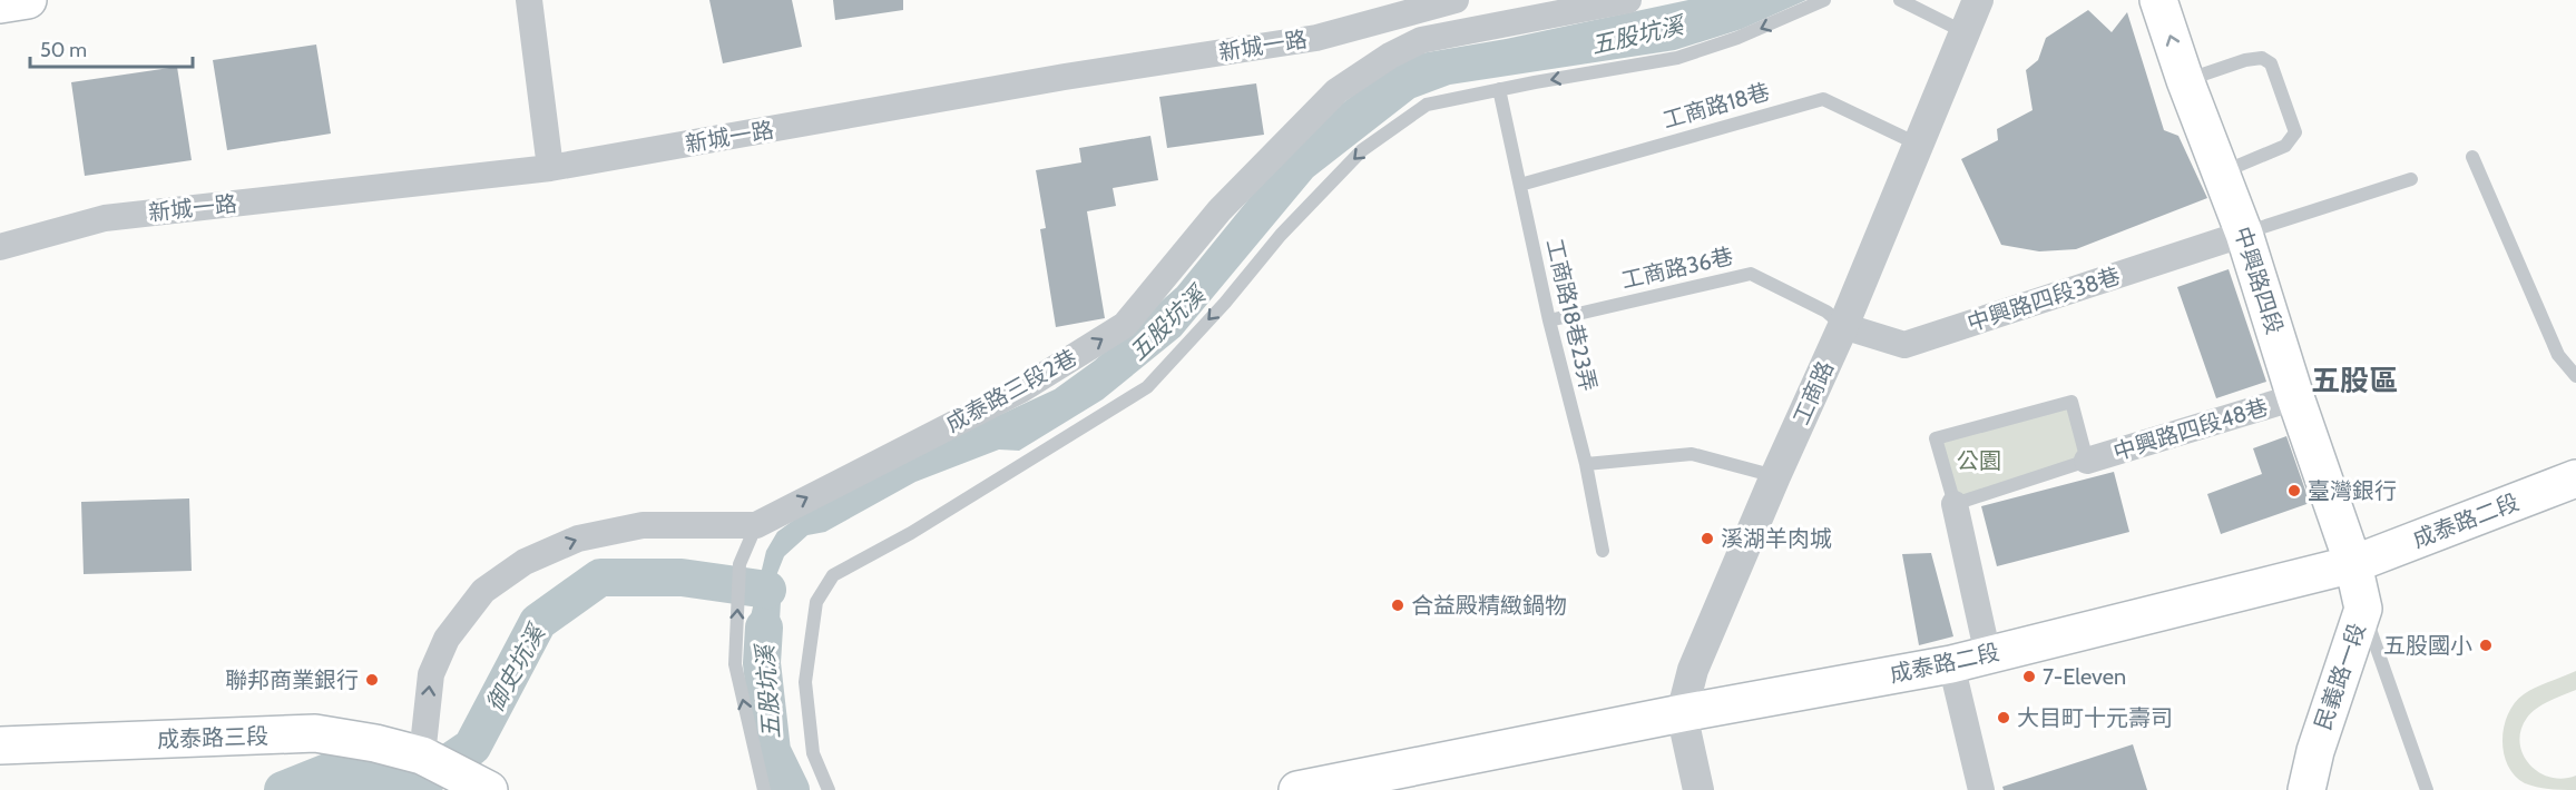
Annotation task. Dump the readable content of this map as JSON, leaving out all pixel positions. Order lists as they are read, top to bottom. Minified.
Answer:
{"streets":{"main road":["中興路四段","成泰路二段","民義路一段","成泰路三段"],"street":["新城一路","中興路四段38巷","成泰路三段2巷","工商路","中興路四段48巷"],"lane":["工商路18巷","工商路36巷","工商路18巷23弄"]},"crossings":[["工商路18巷","工商路18巷23弄"],["工商路18巷","工商路"],["工商路36巷","中興路四段38巷"],["工商路36巷","工商路18巷23弄"],["工商路36巷","工商路"],["中興路四段","中興路四段38巷"],["中興路四段","中興路四段48巷"],["中興路四段","成泰路二段"],["中興路四段","民義路一段"],["中興路四段38巷","工商路"],["成泰路三段2巷","成泰路三段"],["工商路","成泰路二段"],["中興路四段48巷","成泰路二段"],["成泰路二段","民義路一段"]],"one_way":["成泰路三段2巷"],"districts":["五股區"],"water":["五股坑溪","御史坑溪"],"parks":["公園"],"places":["臺灣銀行","溪湖羊肉城","合益殿精緻鍋物","五股國小","7-Eleven","聯邦商業銀行","大目町十元壽司"],"scale_bar":"50 m"}
